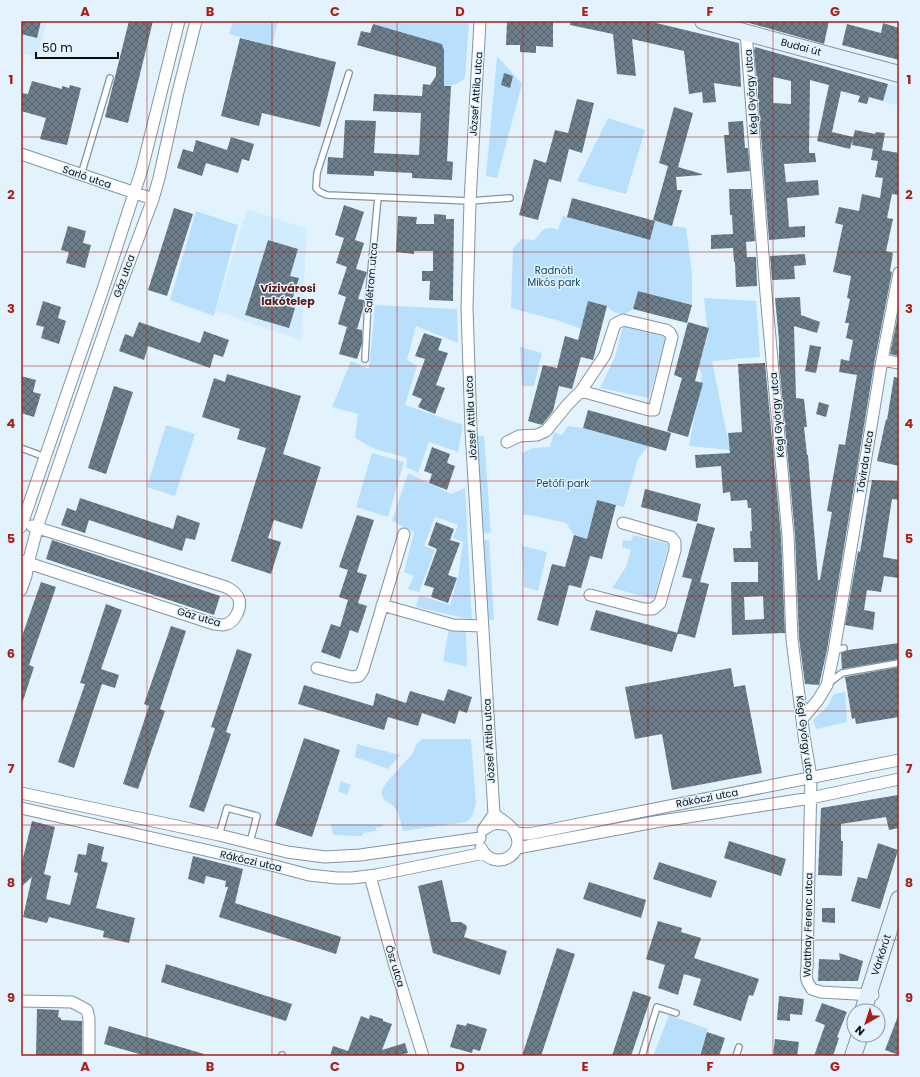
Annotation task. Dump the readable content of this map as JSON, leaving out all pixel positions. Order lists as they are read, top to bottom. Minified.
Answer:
{"streets":{"street":["Budai út","Kégl György utca","József Attila utca","Sarló utca","Gáz utca","Távirda utca","Rákóczi utca","Watthay Ferenc utca","Várkörút","Ősz utca"],"lane":["Salétrom utca"]},"crossings":[["Budai út","Kégl György utca"],["Kégl György utca","Rákóczi utca"],["Kégl György utca","Watthay Ferenc utca"],["Sarló utca","Gáz utca"],["Rákóczi utca","Watthay Ferenc utca"],["Rákóczi utca","Ősz utca"],["Watthay Ferenc utca","Várkörút"]],"districts":["Vízivárosi lakótelep"],"parks":["Radnóti Mikós park","Petőfi park"],"scale_bar":"50 m","north":"bottom left","grid":{"columns":["A","B","C","D","E","F","G"],"rows":["1","2","3","4","5","6","7","8","9"]}}
